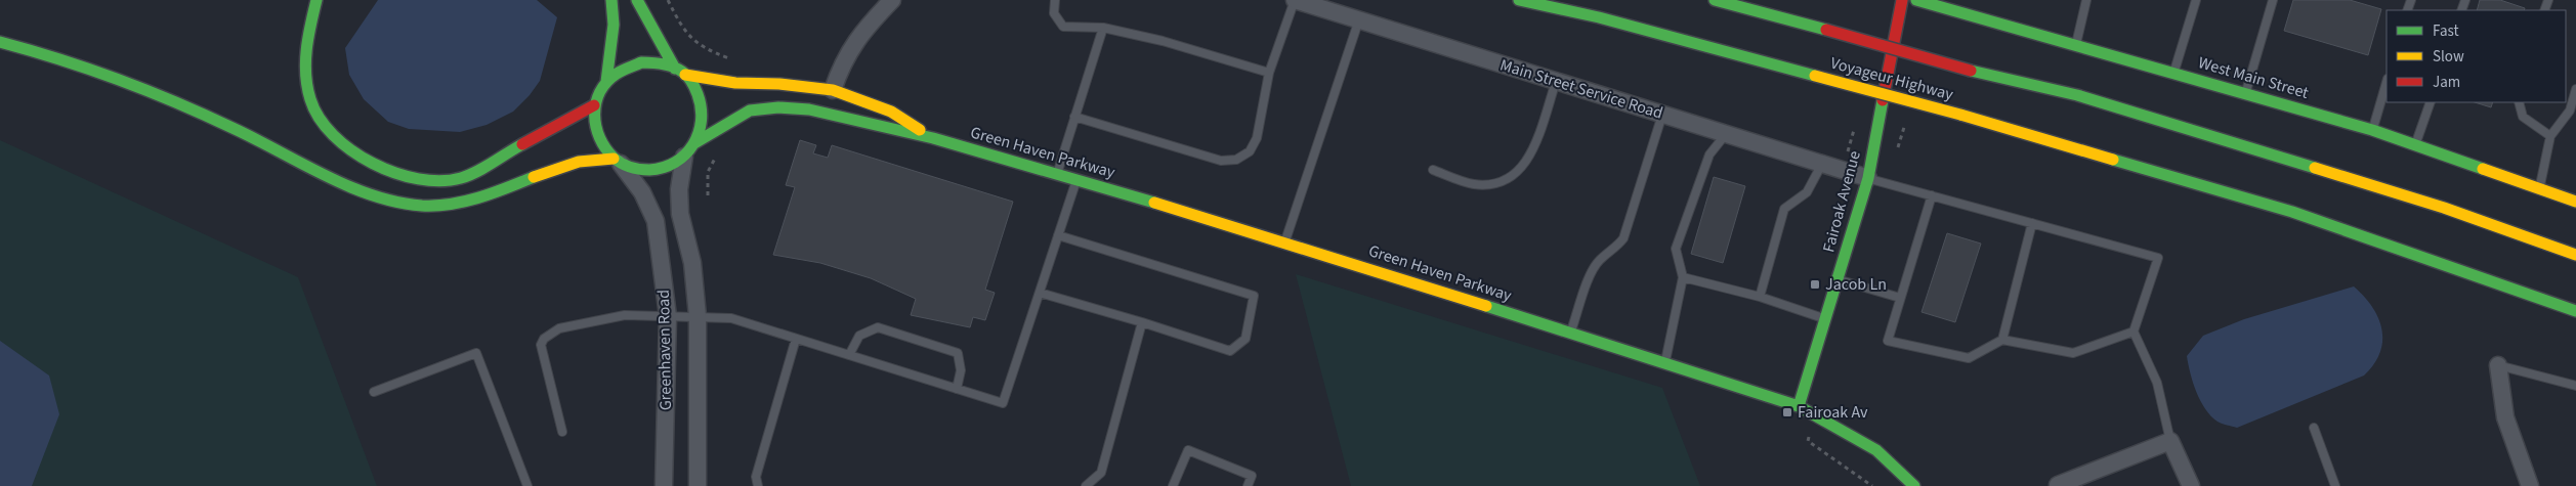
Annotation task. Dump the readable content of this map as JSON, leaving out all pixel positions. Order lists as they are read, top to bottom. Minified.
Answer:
{"streets":{"main road":["West Main Street","Voyageur Highway","Green Haven Parkway","Fairoak Avenue","Greenhaven Road"],"street":["Main Street Service Road"]},"crossings":[["Main Street Service Road","Fairoak Avenue"],["Green Haven Parkway","Fairoak Avenue"]],"places":{"transit":["Jacob Ln","Fairoak Av"]},"legend":["Fast","Slow","Jam"]}
